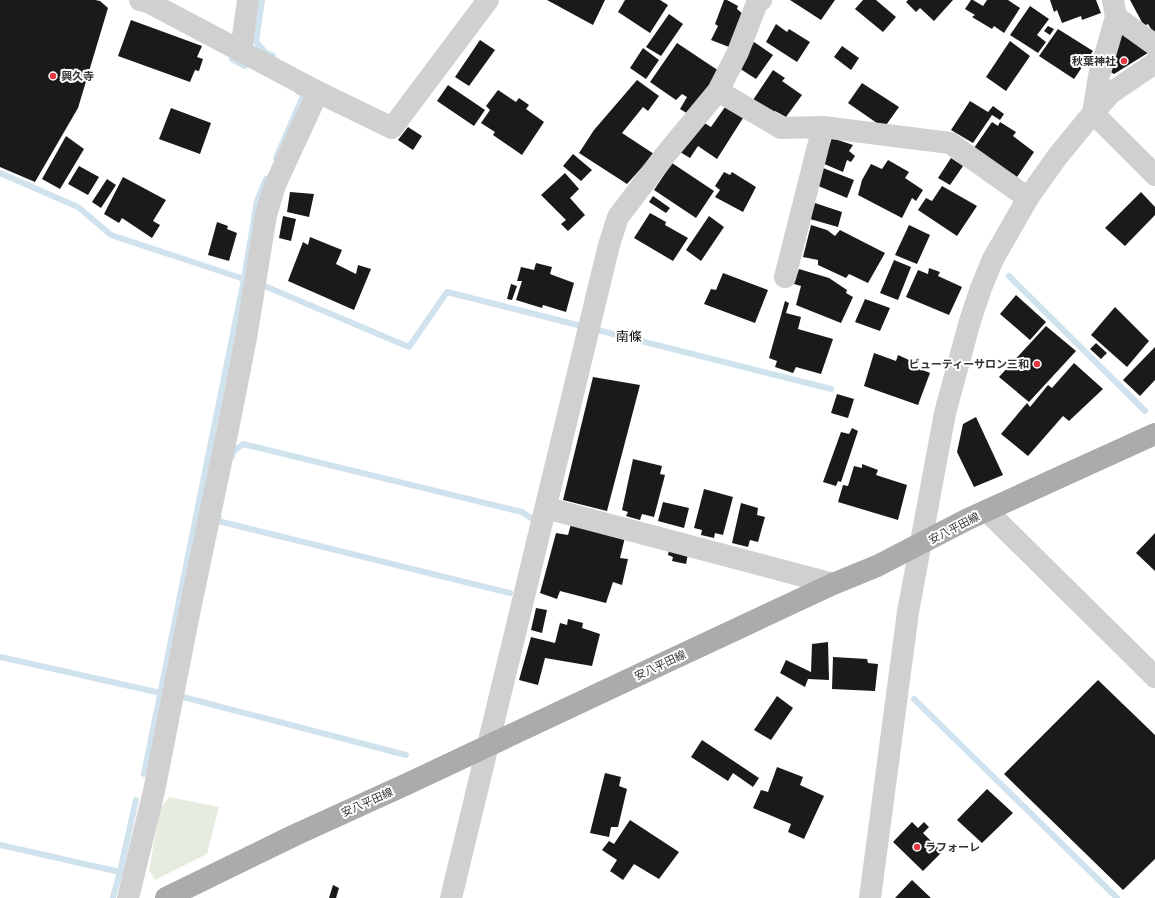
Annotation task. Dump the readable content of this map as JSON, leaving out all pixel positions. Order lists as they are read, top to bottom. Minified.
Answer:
{"streets":{"main road":["安八平田線"]},"districts":["南條"],"places":["秋葉神社","興久寺","ビューティーサロン三和","ラフォーレ"]}
